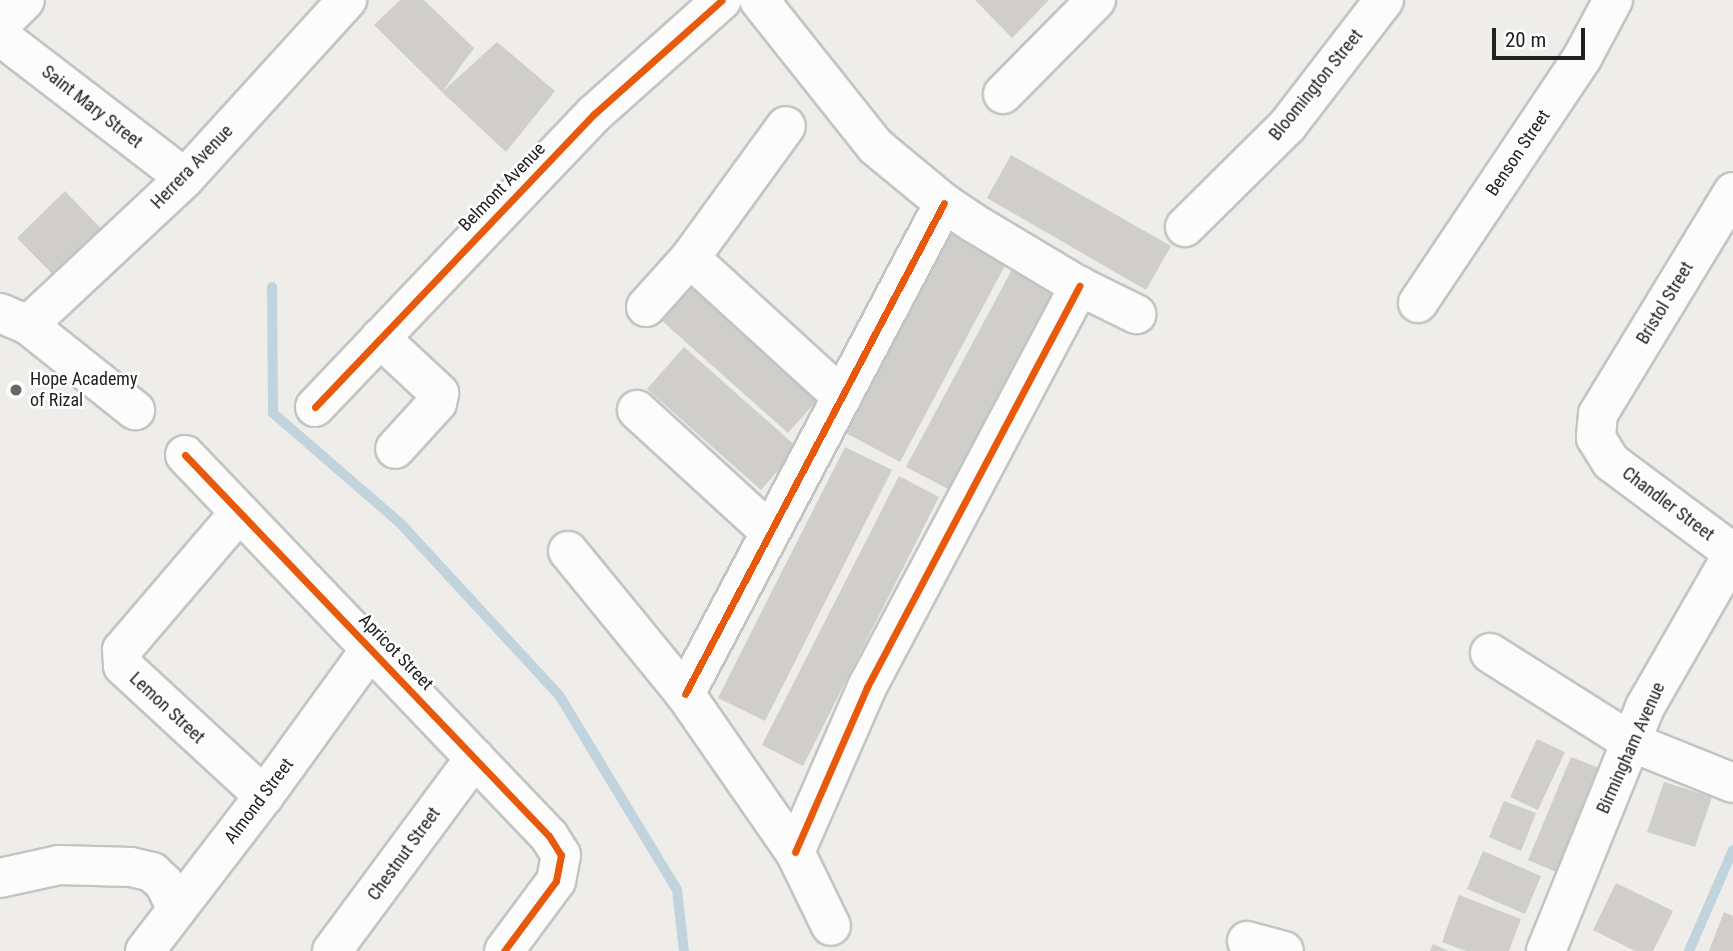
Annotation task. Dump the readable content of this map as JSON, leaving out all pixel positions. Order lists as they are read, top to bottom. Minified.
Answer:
{"streets":{"street":["Bloomington Street","Saint Mary Street","Benson Street","Herrera Avenue","Belmont Avenue","Bristol Street","Chandler Street","Apricot Street","Lemon Street","Birmingham Avenue","Almond Street","Chestnut Street"]},"crossings":[["Saint Mary Street","Herrera Avenue"],["Bristol Street","Chandler Street"],["Chandler Street","Birmingham Avenue"],["Apricot Street","Lemon Street"],["Apricot Street","Almond Street"],["Apricot Street","Chestnut Street"],["Lemon Street","Almond Street"]],"places":["Hope Academy of Rizal"],"scale_bar":"20 m"}
